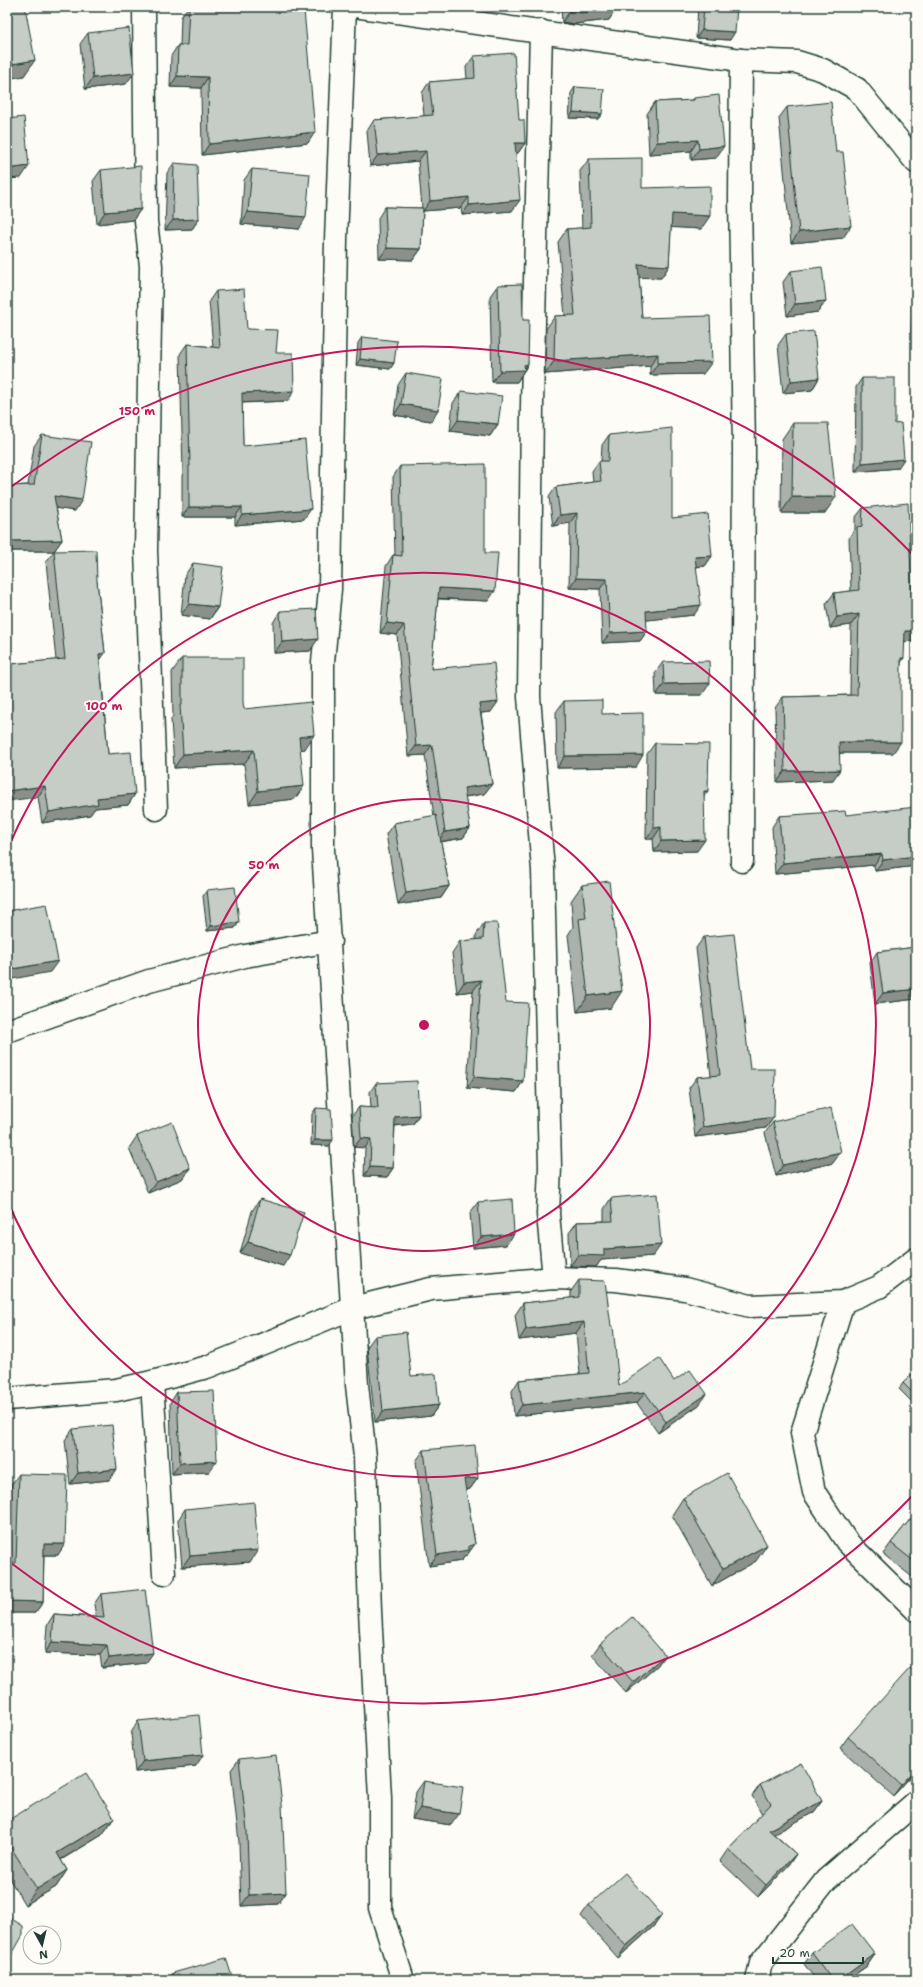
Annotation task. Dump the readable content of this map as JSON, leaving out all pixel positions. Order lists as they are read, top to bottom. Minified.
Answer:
{"scale_bar":"20 m","north":"bottom","rings":["150 m","100 m","50 m"]}
